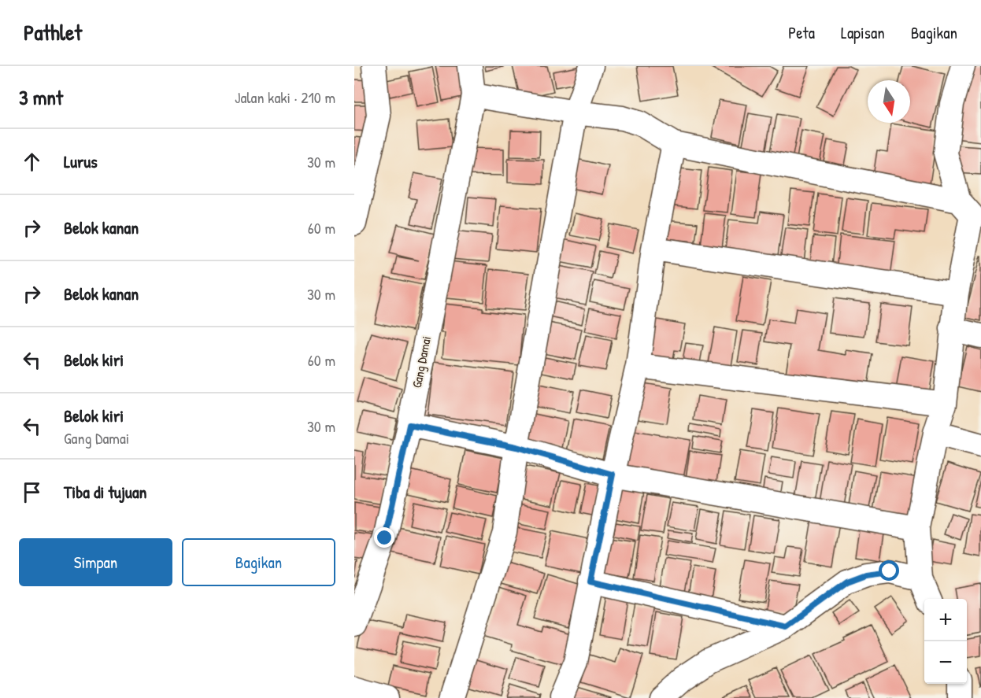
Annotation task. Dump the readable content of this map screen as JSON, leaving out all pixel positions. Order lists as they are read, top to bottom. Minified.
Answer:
{"streets":{"street":["Gang Damai"]},"north":"bottom","page":{"header":"Pathlet","nav":["Peta","Lapisan","Bagikan"],"heading":["3 mnt","Jalan kaki · 210 m"],"list":[["Lurus","30 m"],["Belok kanan","60 m"],["Belok kanan","30 m"],["Belok kiri","60 m"],["Belok kiri","Gang Damai","30 m"],"Tiba di tujuan"],"buttons":["Simpan","Bagikan"],"map_buttons":["+","−"]}}
